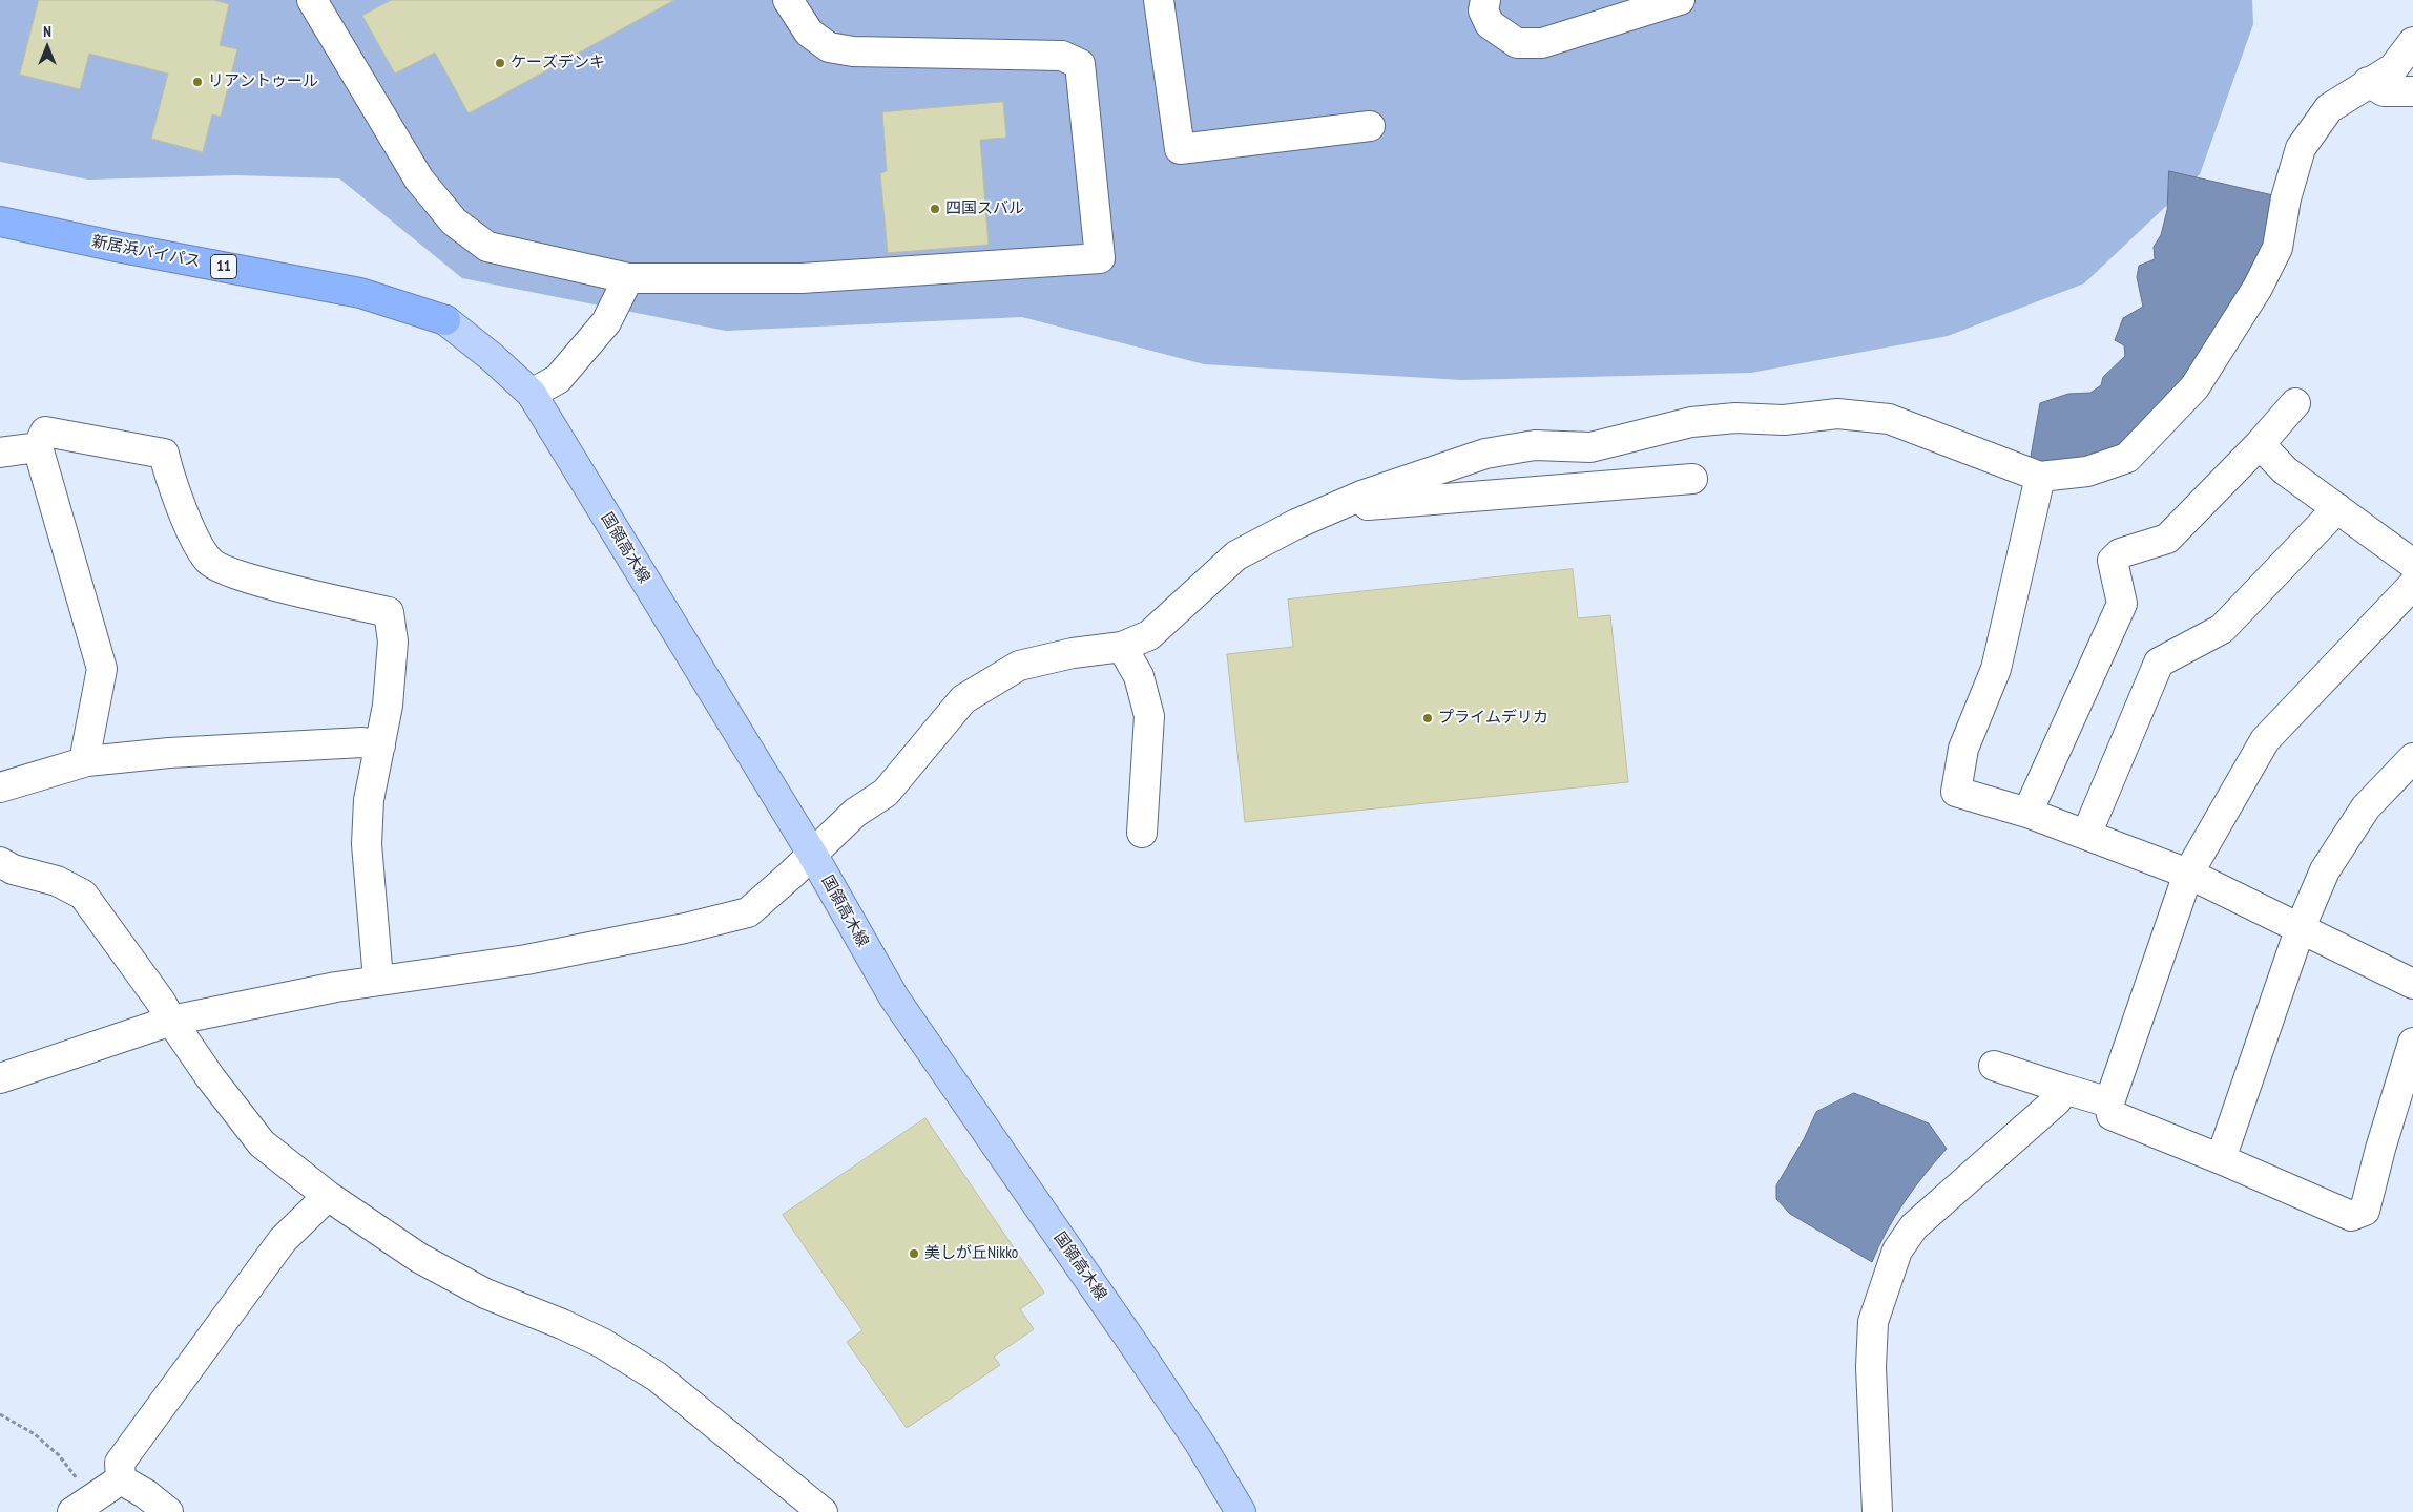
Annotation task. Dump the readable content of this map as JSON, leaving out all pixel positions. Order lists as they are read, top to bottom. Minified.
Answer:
{"streets":{"highway":["新居浜バイパス","11"],"main road":["国領高木線"]},"crossings":[["新居浜バイパス","国領高木線"]],"places":["ケーズデンキ","リアントゥール","四国スバル","プライムデリカ","美しが丘Nikko"],"north":"top"}
